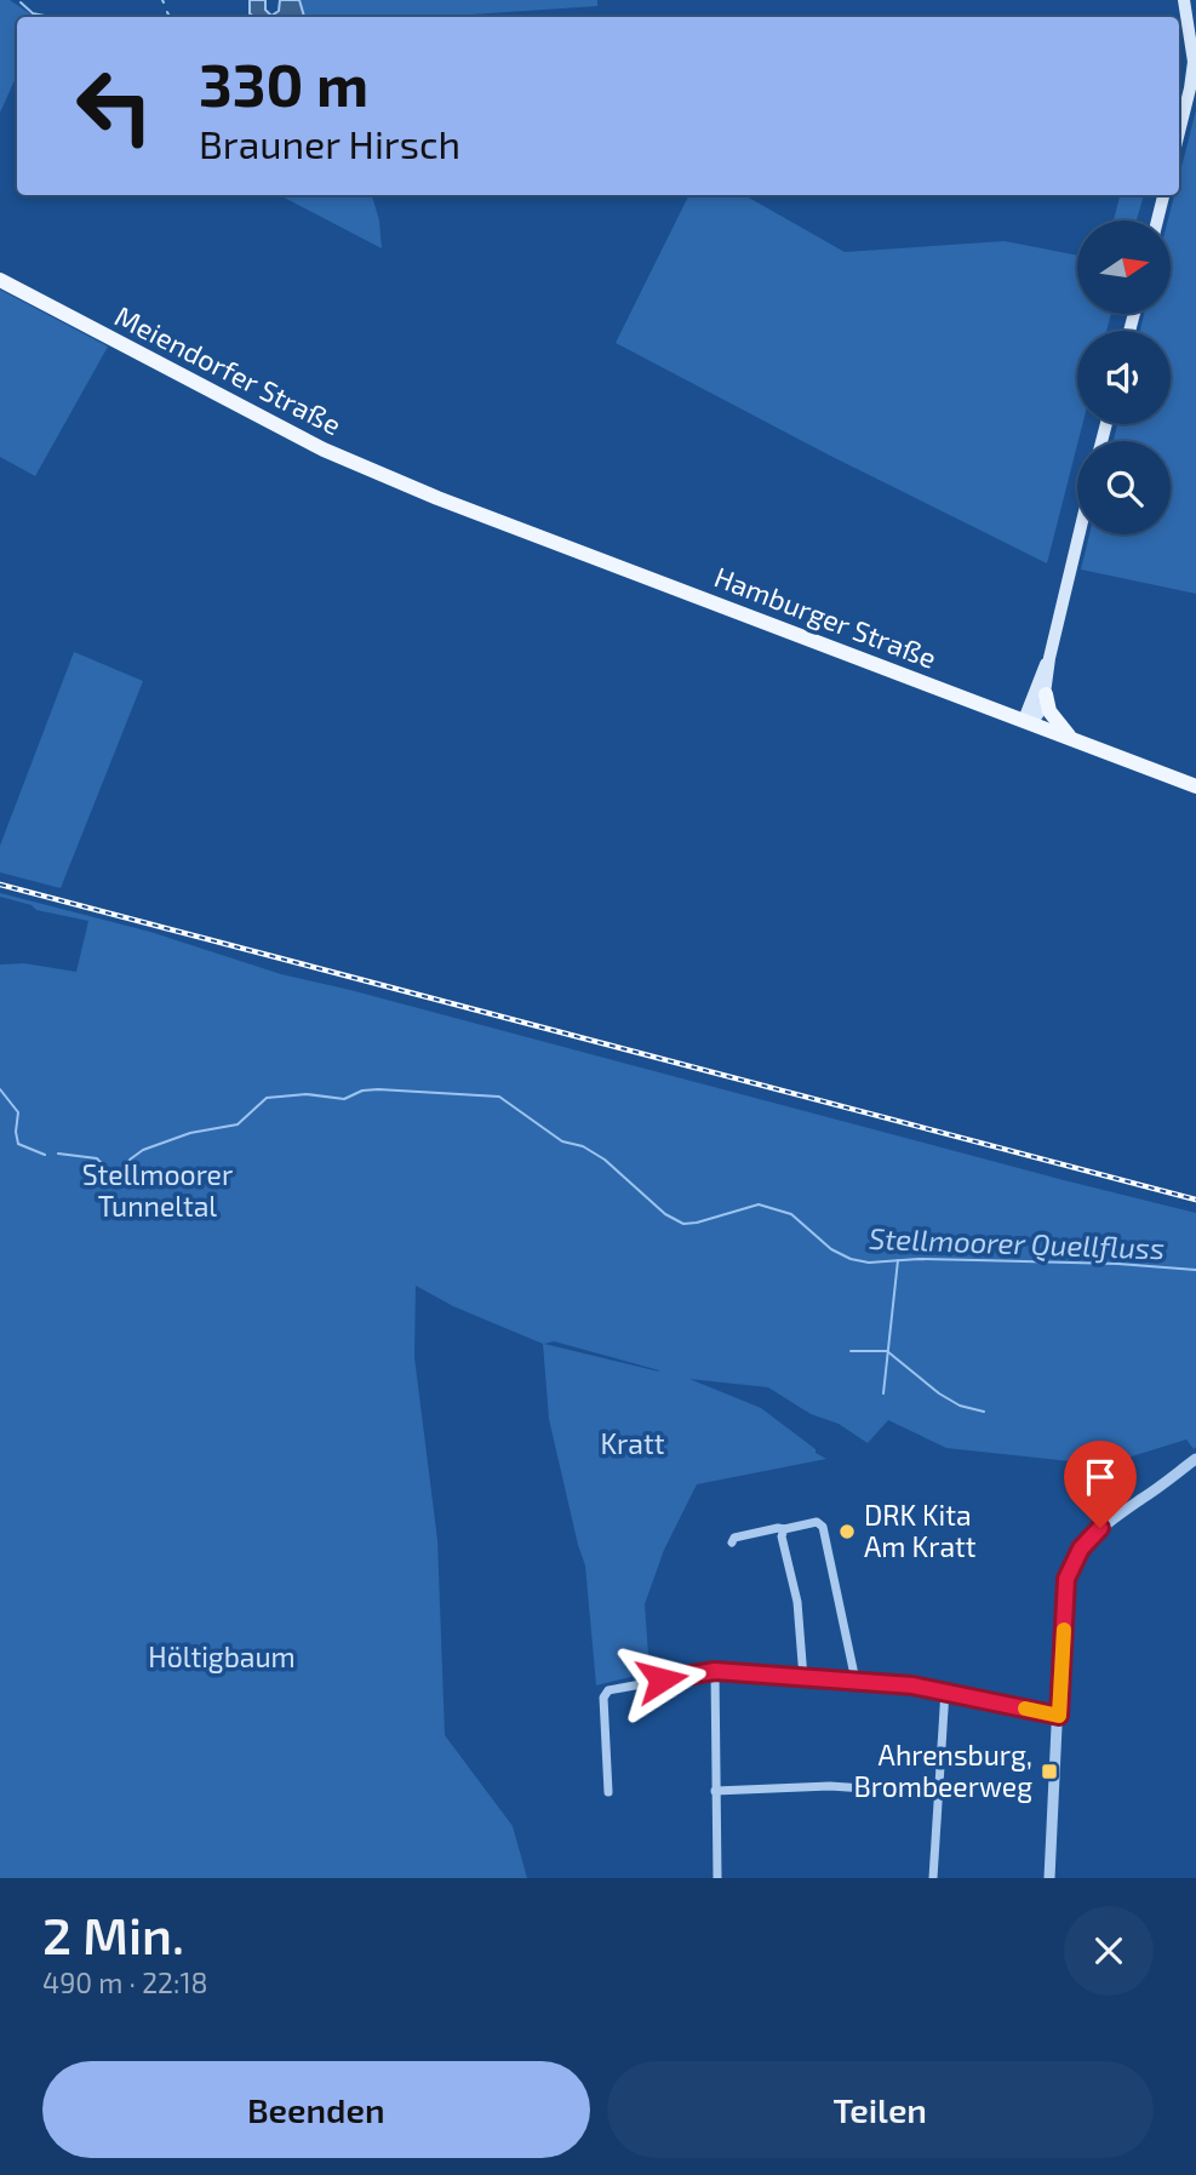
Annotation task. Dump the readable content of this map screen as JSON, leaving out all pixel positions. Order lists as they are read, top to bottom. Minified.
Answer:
{"streets":{"main road":["Meiendorfer Straße","Hamburger Straße"]},"crossings":[["Meiendorfer Straße","Hamburger Straße"]],"water":["Stellmoorer Quellfluss"],"parks":["Stellmoorer Tunneltal","Kratt","Höltigbaum"],"places":{"other":["DRK Kita Am Kratt"],"transit":["Ahrensburg, Brombeerweg"]},"north":"right","page":{"turn":["330 m","Brauner Hirsch"],"heading":["2 Min.","490 m · 22:18"],"buttons":["Beenden","Teilen"]}}
